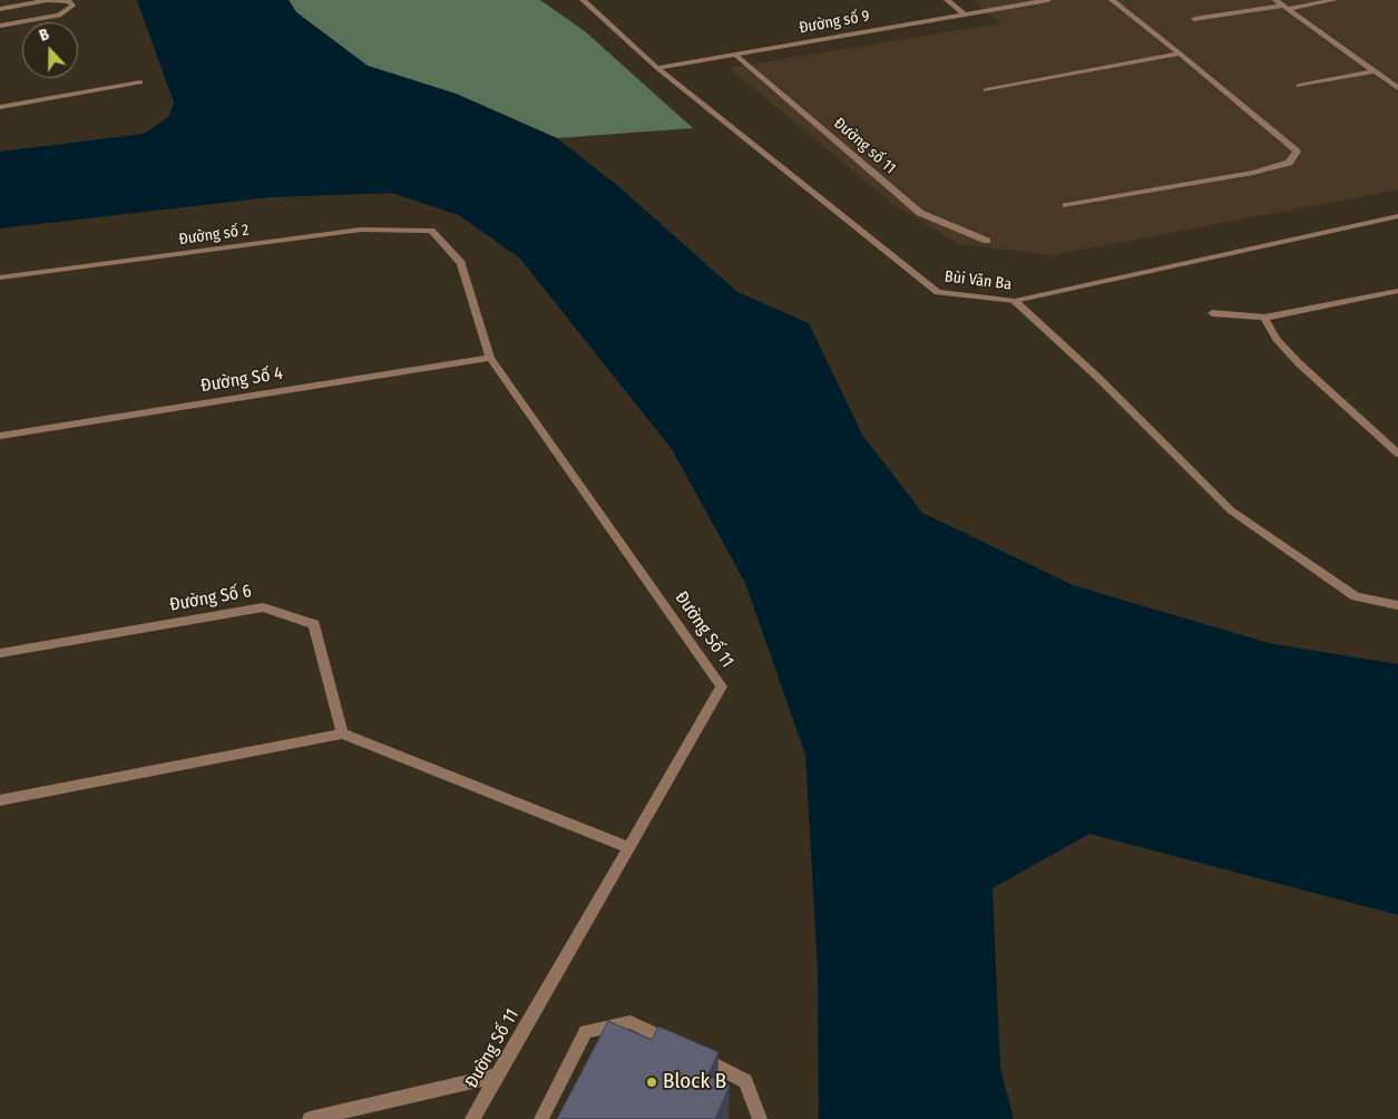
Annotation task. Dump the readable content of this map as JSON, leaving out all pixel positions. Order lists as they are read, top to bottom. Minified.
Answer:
{"streets":{"street":["Đường số 9","Đường số 11","Đường số 2","Bùi Văn Ba","Đường Số 4","Đường Số 6","Đường Số 11"]},"crossings":[["Đường số 9","Đường số 11"],["Đường số 9","Bùi Văn Ba"],["Đường số 2","Đường Số 11"],["Đường Số 4","Đường Số 11"]],"places":["Block B"],"north":"top"}
